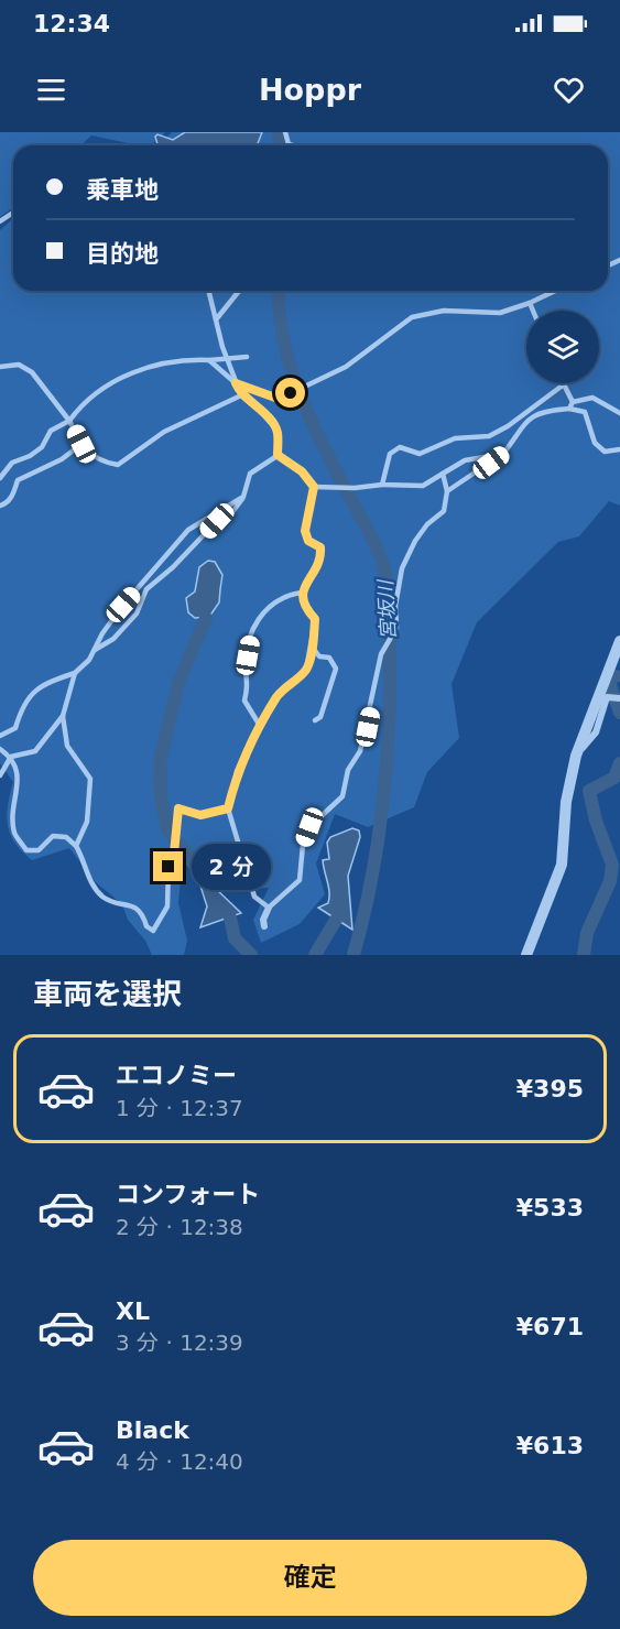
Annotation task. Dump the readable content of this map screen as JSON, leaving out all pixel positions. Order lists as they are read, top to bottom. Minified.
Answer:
{"water":["宮坂川"],"page":{"status":"12:34","header":"Hoppr","banner":["乗車地","目的地"],"bubble":"2 分","heading":"車両を選択","list":[{"name":"エコノミー","note":"1 分 · 12:37","value":"¥395"},{"name":"コンフォート","note":"2 分 · 12:38","value":"¥533"},{"name":"XL","note":"3 分 · 12:39","value":"¥671"},{"name":"Black","note":"4 分 · 12:40","value":"¥613"}],"buttons":"確定"}}
